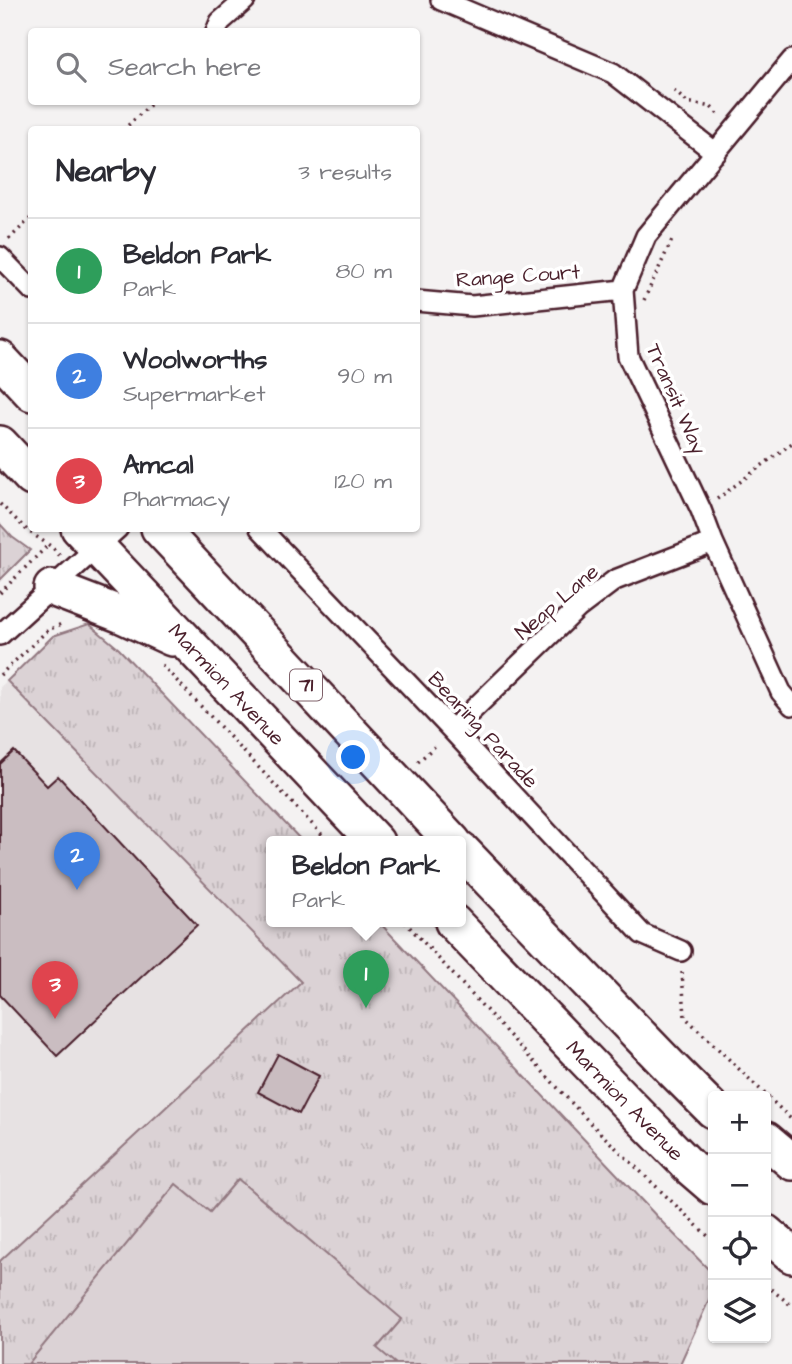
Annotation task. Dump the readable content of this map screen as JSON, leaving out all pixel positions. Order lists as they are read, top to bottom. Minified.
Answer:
{"streets":{"highway":["Marmion Avenue","71"],"street":["Range Court","Transit Way","Neap Lane","Bearing Parade"]},"crossings":[["Range Court","Transit Way"],["Transit Way","Neap Lane"],["Neap Lane","Bearing Parade"]],"page":{"search":"Search here","heading":["Nearby","3 results"],"list":[{"mark":"1","name":"Beldon Park","note":"Park","value":"80 m"},{"mark":"2","name":"Woolworths","note":"Supermarket","value":"90 m"},{"mark":"3","name":"Amcal","note":"Pharmacy","value":"120 m"}],"pins":["2","1","3"],"popup":["Beldon Park","Park"],"map_buttons":["+","−"]}}
